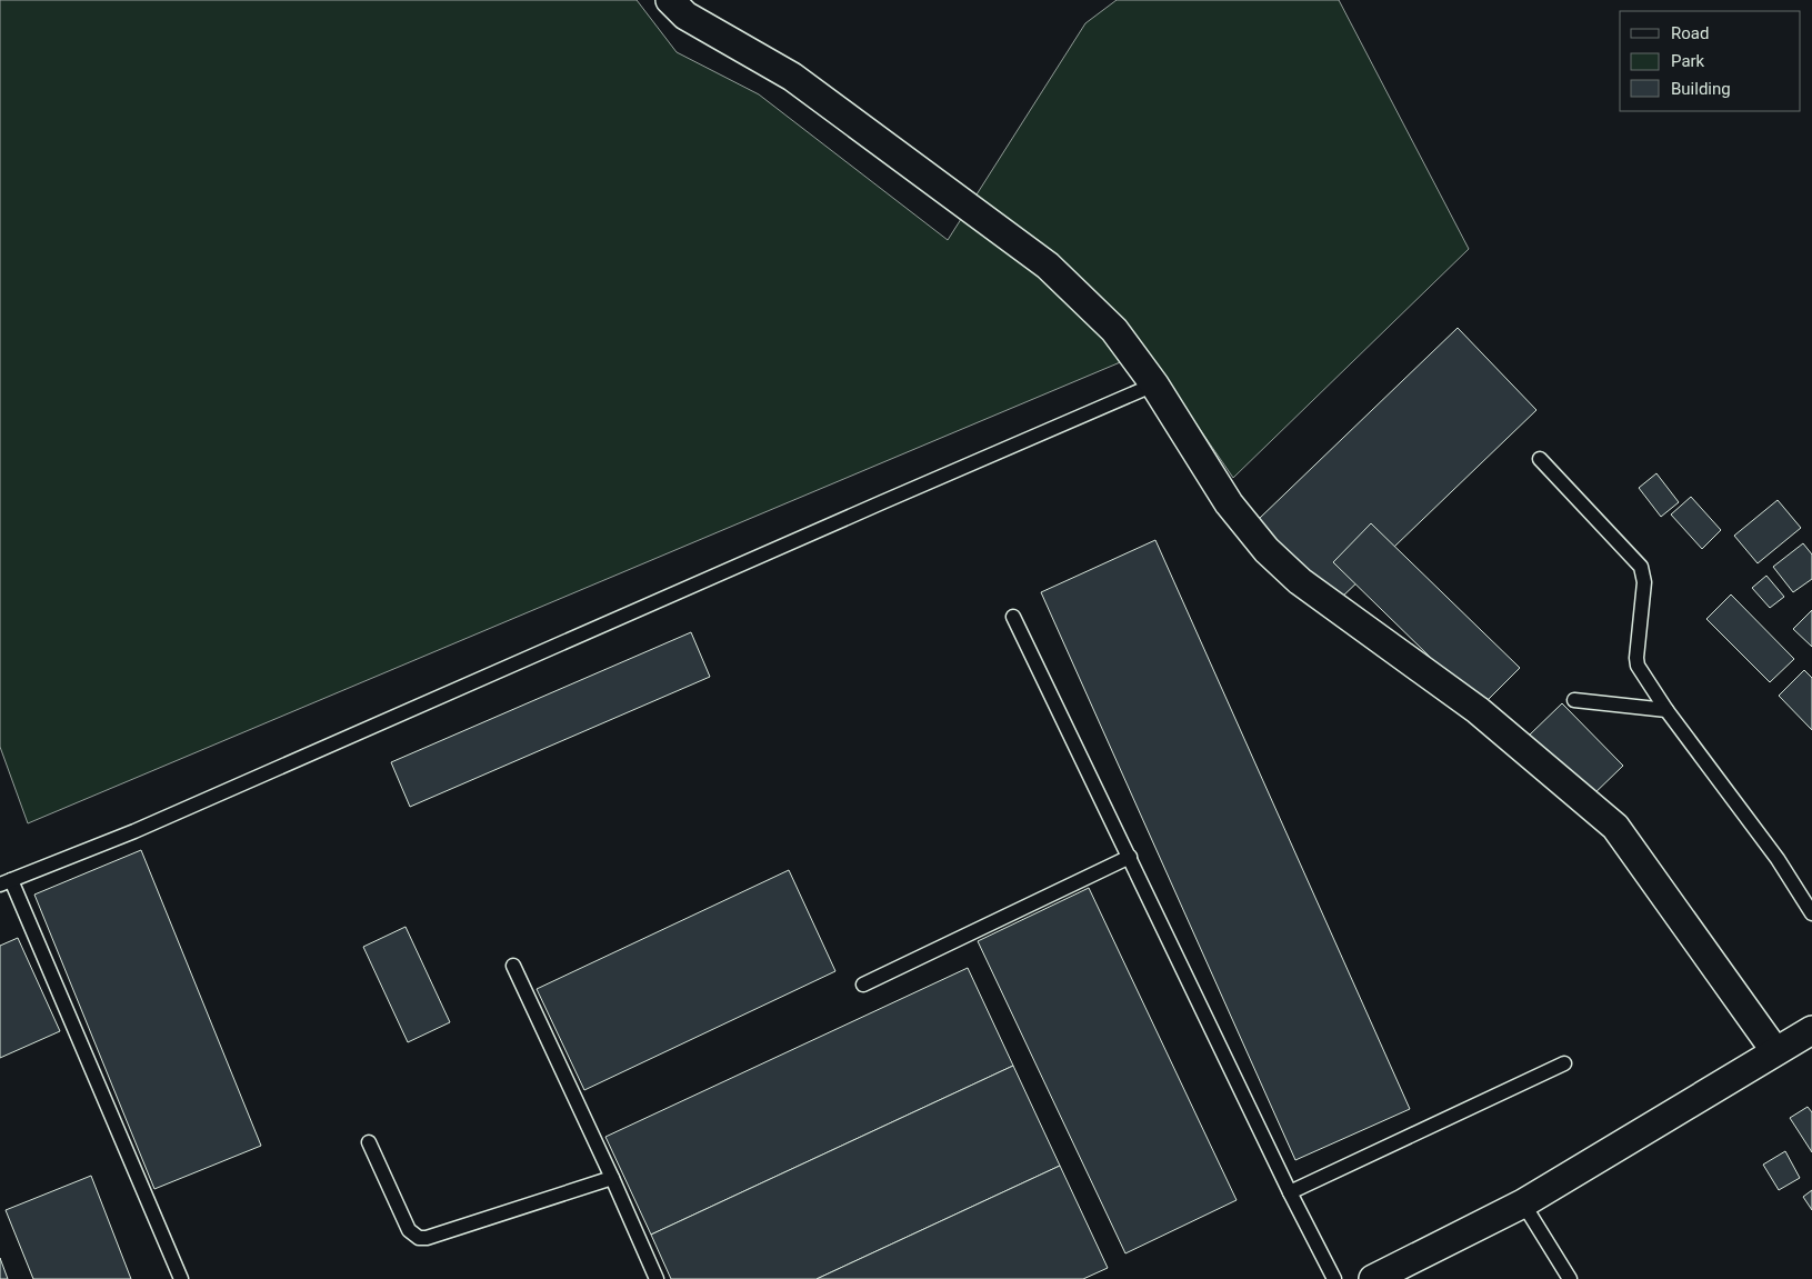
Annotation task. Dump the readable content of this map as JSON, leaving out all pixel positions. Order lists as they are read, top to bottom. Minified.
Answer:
{"legend":["Road","Park","Building"]}
